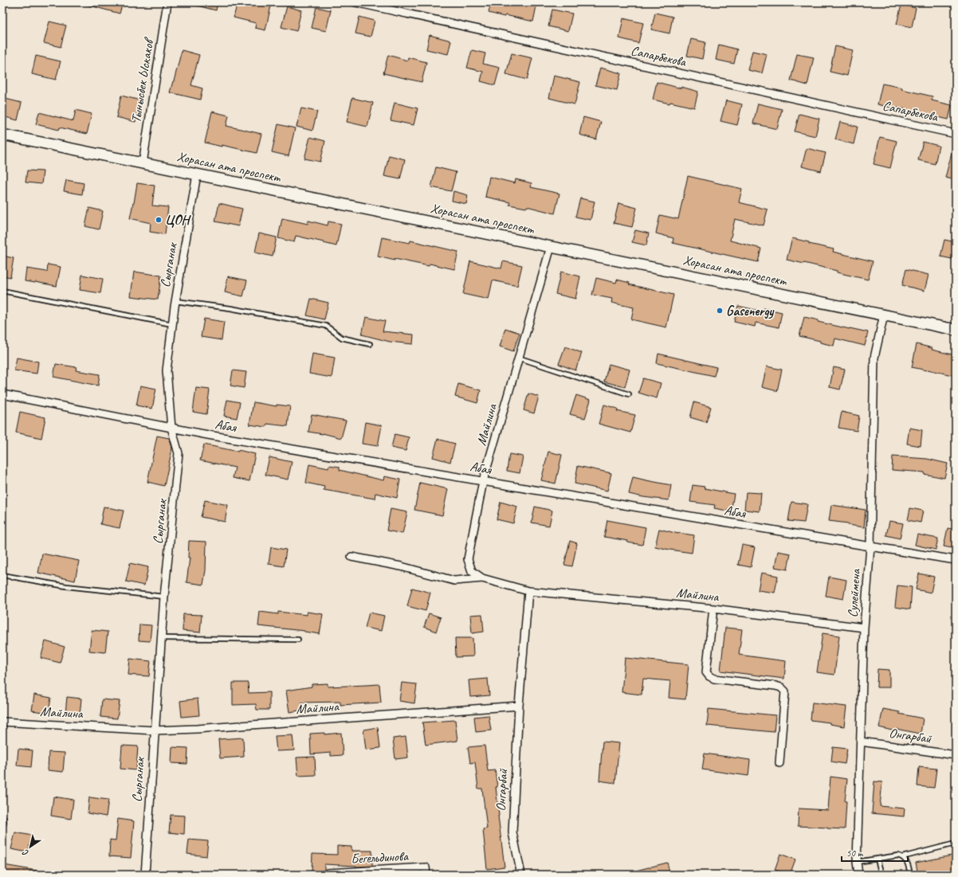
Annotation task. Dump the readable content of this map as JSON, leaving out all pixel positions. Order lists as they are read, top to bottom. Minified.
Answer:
{"streets":{"main road":["Хорасан ата проспект"],"street":["Сапарбекова","Тынысбек Ыскаков","Сырганак","Майлина","Абая","Сулеймена","Онгарбай","Бегельдинова"]},"crossings":[["Тынысбек Ыскаков","Хорасан ата проспект"],["Хорасан ата проспект","Сырганак"],["Хорасан ата проспект","Майлина"],["Хорасан ата проспект","Сулеймена"],["Сырганак","Майлина"],["Сырганак","Абая"],["Майлина","Абая"],["Майлина","Сулеймена"],["Майлина","Онгарбай"],["Абая","Сулеймена"],["Сулеймена","Онгарбай"]],"places":["ЦОН","Gasenergy"],"scale_bar":"50 m","north":"bottom left"}
